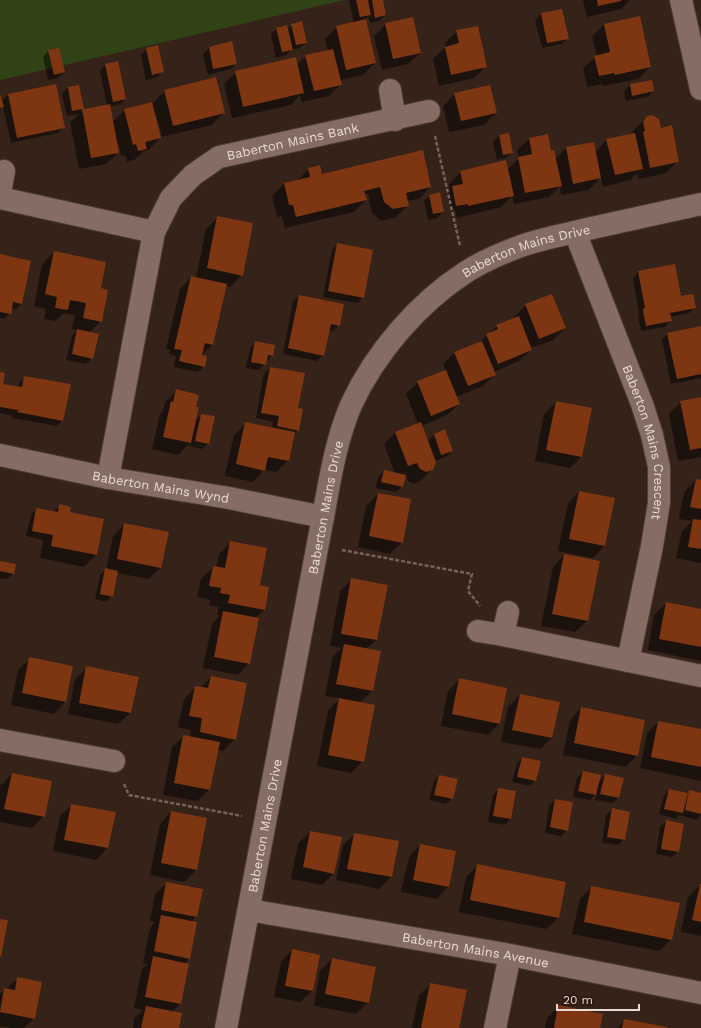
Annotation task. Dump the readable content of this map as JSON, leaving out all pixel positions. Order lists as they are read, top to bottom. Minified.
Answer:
{"streets":{"street":["Baberton Mains Bank","Baberton Mains Drive","Baberton Mains Crescent","Baberton Mains Wynd","Baberton Mains Avenue"]},"crossings":[["Baberton Mains Bank","Baberton Mains Wynd"],["Baberton Mains Drive","Baberton Mains Crescent"],["Baberton Mains Drive","Baberton Mains Wynd"],["Baberton Mains Drive","Baberton Mains Avenue"]],"scale_bar":"20 m"}
